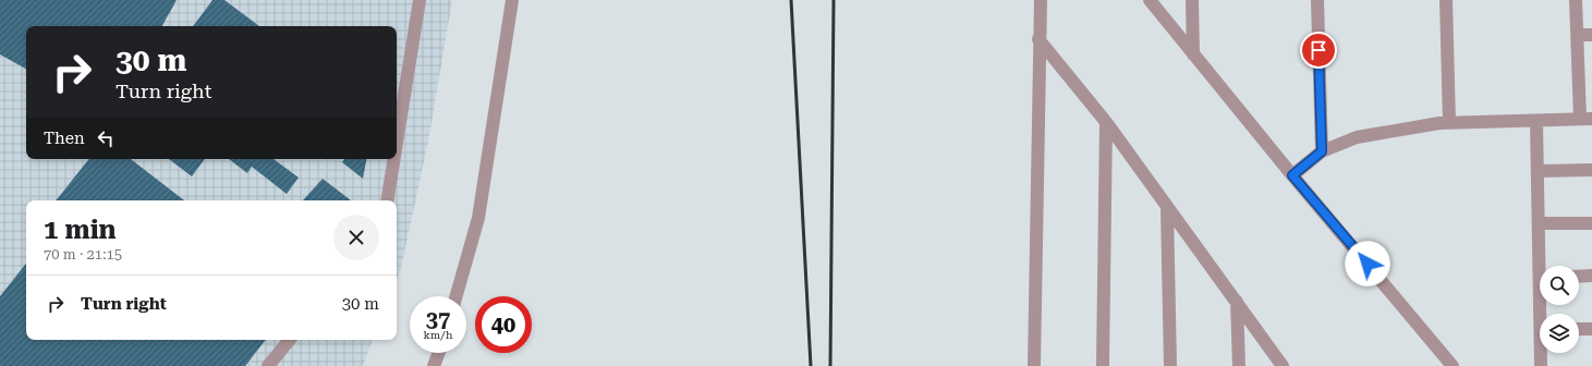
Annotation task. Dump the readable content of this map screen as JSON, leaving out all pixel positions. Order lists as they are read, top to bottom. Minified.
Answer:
{"page":{"turn":["30 m","Turn right"],"then":"Then","heading":["1 min","70 m · 21:15"],"list":[{"name":"Turn right","value":"30 m"}],"speed":"37 km/h","limit":"40"}}
